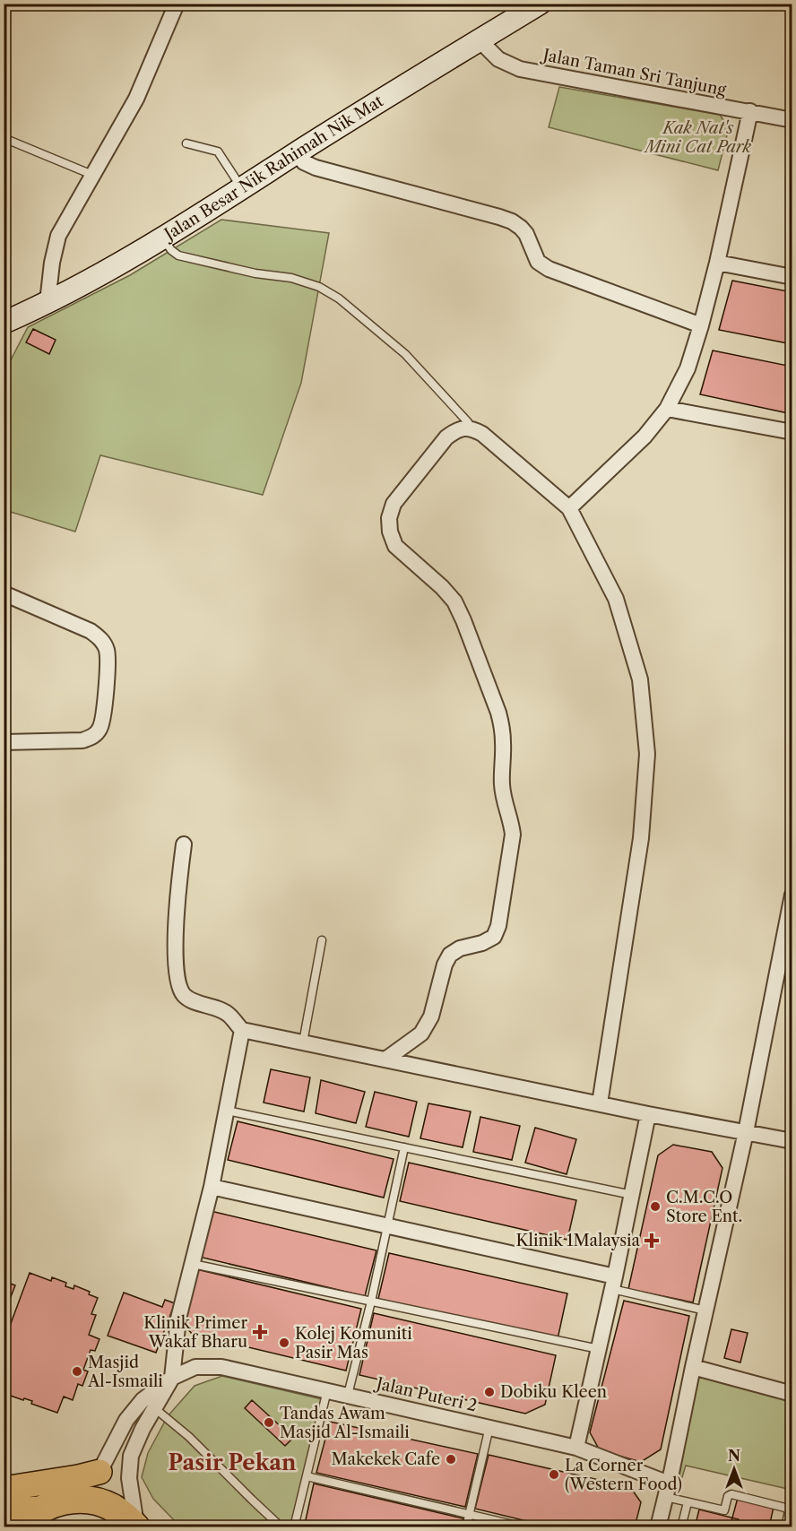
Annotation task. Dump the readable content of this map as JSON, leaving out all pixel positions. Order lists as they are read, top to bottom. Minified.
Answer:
{"streets":{"street":["Jalan Taman Sri Tanjung","Jalan Besar Nik Rahimah Nik Mat","Jalan Puteri 2"]},"crossings":[["Jalan Taman Sri Tanjung","Jalan Besar Nik Rahimah Nik Mat"]],"districts":["Pasir Pekan"],"parks":["Kak Nat's Mini Cat Park"],"places":{"other":["C.M.C.O Store Ent.","Kolej Komuniti Pasir Mas","Masjid Al-Ismaili","Dobiku Kleen","Tandas Awam Masjid Al-Ismaili","Makekek Cafe","La Corner (Western Food)"],"health":["Klinik 1Malaysia","Klinik Primer Wakaf Bharu"]},"north":"top"}
